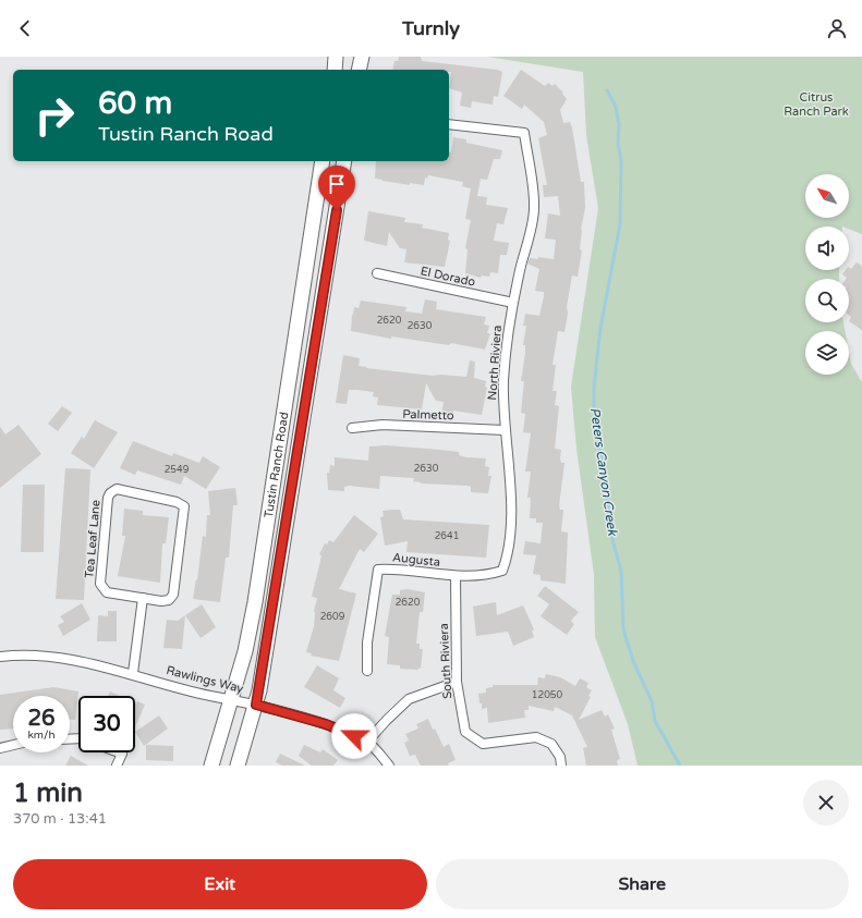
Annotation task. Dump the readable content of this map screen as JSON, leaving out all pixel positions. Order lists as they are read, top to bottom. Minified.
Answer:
{"streets":{"main road":["Tustin Ranch Road"],"street":["El Dorado","North Riviera","Palmetto","Tea Leaf Lane","Augusta","South Riviera","Rawlings Way"]},"crossings":[["El Dorado","North Riviera"],["North Riviera","Palmetto"],["North Riviera","Augusta"],["Tustin Ranch Road","Rawlings Way"],["Augusta","South Riviera"]],"water":["Peters Canyon Creek"],"parks":["Citrus Ranch Park"],"house_numbers":["2620","2630","2630","2549","2641","2620","2609","12050"],"north":"top left","page":{"header":"Turnly","turn":["60 m","Tustin Ranch Road"],"speed":"26 km/h","limit":"30","heading":["1 min","370 m · 13:41"],"buttons":["Exit","Share"]}}
